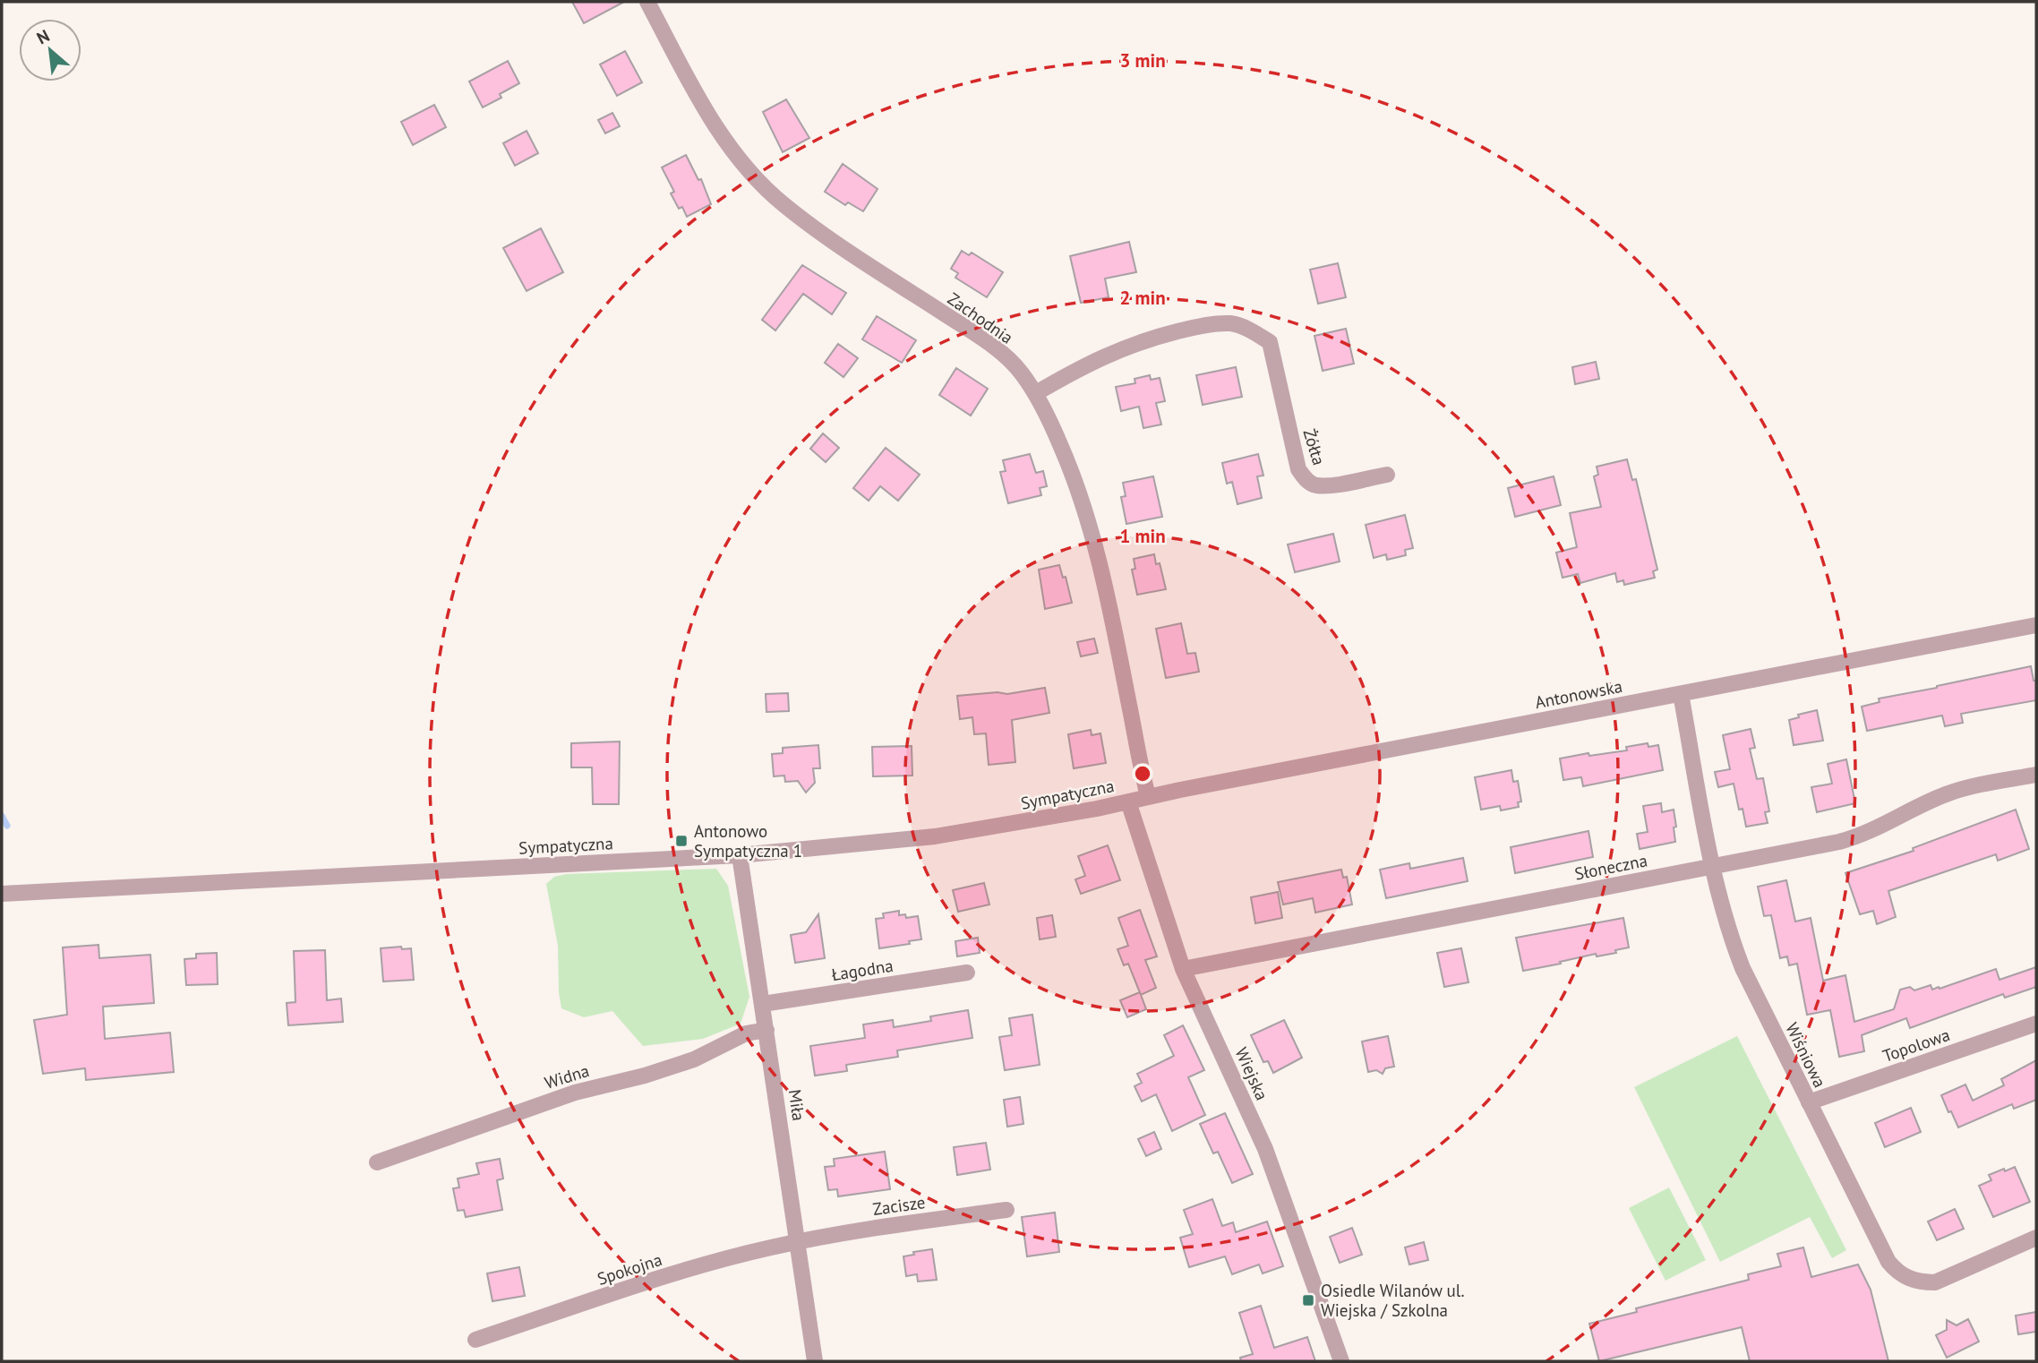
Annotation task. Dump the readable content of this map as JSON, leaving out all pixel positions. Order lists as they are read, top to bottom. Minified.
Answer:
{"streets":{"street":["Zachodnia","Żółta","Antonowska","Sympatyczna","Słoneczna","Łagodna","Topolowa","Wiśniowa","Wiejska","Widna","Miła","Zacisze","Spokojna"]},"crossings":[["Zachodnia","Żółta"],["Zachodnia","Antonowska"],["Antonowska","Sympatyczna"],["Antonowska","Wiśniowa"],["Antonowska","Wiejska"],["Sympatyczna","Wiejska"],["Sympatyczna","Miła"],["Słoneczna","Wiśniowa"],["Słoneczna","Wiejska"],["Łagodna","Miła"],["Topolowa","Wiśniowa"],["Widna","Miła"],["Miła","Zacisze"],["Miła","Spokojna"],["Zacisze","Spokojna"]],"places":{"transit":["Antonowo Sympatyczna 1","Osiedle Wilanów ul. Wiejska / Szkolna"]},"north":"top left","rings":["3 min","2 min","1 min"]}
